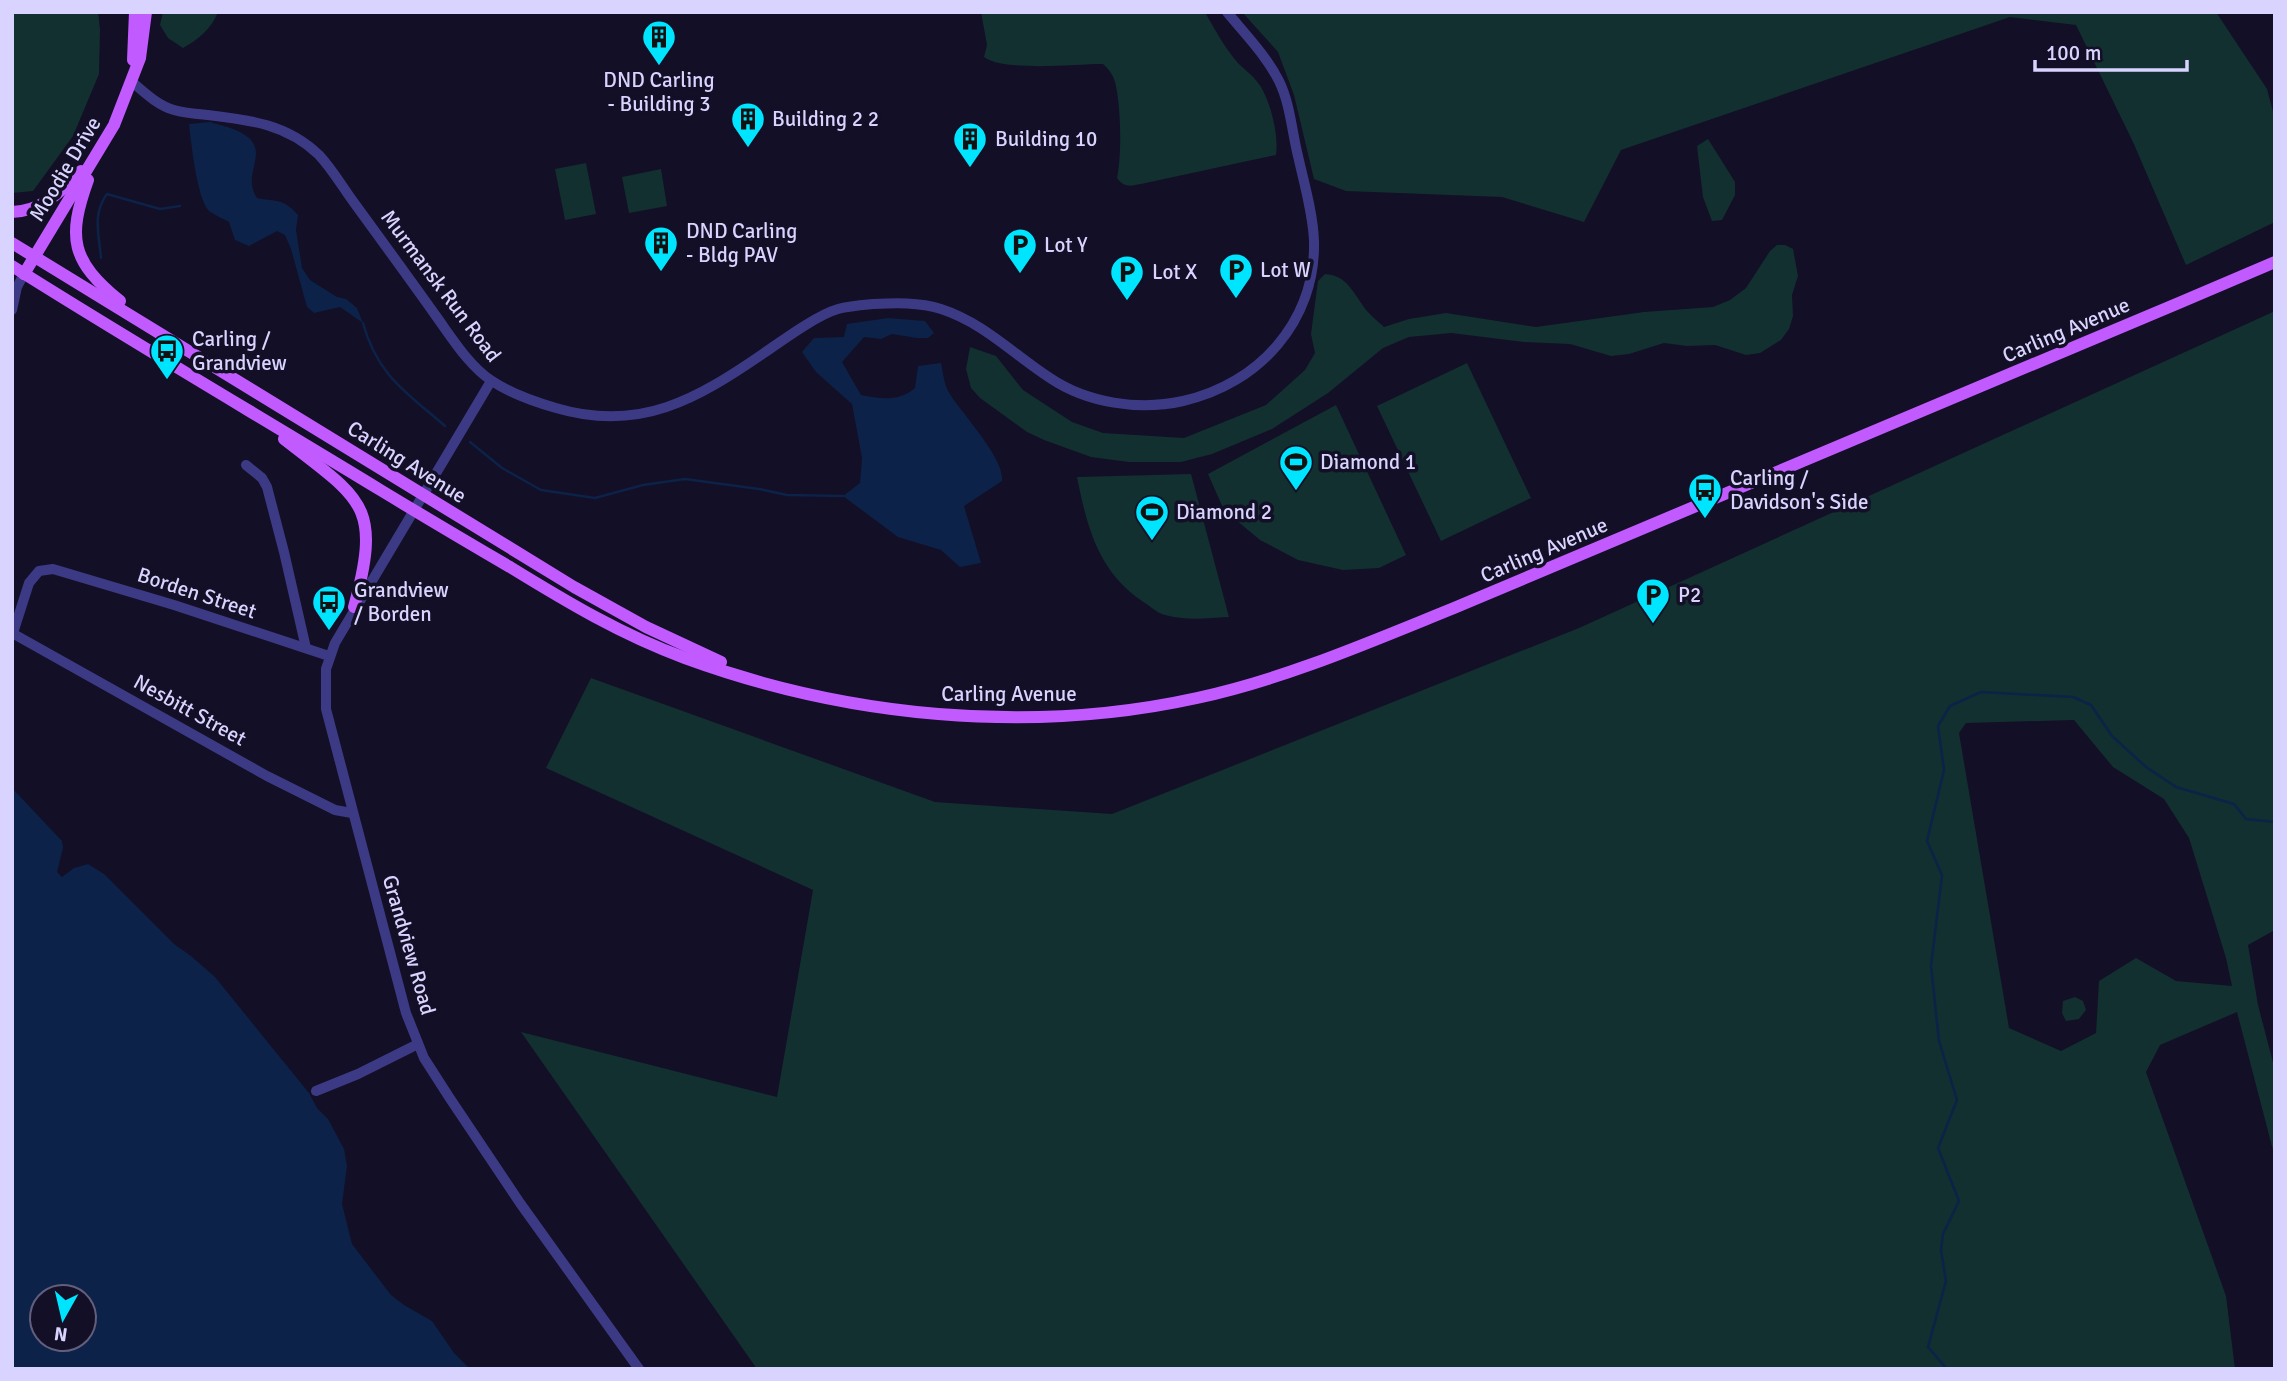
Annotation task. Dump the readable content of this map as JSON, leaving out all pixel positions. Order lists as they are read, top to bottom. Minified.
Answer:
{"streets":{"main road":["Moodie Drive","Carling Avenue"],"street":["Murmansk Run Road","Borden Street","Nesbitt Street","Grandview Road"]},"crossings":[["Moodie Drive","Murmansk Run Road"],["Moodie Drive","Carling Avenue"],["Murmansk Run Road","Grandview Road"],["Carling Avenue","Grandview Road"],["Borden Street","Nesbitt Street"],["Borden Street","Grandview Road"],["Nesbitt Street","Grandview Road"]],"places":{"building":["DND Carling - Building 3","Building 2 2","Building 10","DND Carling - Bldg PAV"],"parking":["Lot Y","Lot W","Lot X","P2"],"bus stop":["Carling / Grandview","Carling / Davidson's Side","Grandview / Borden"],"sports":["Diamond 1","Diamond 2"]},"scale_bar":"100 m","north":"bottom"}
